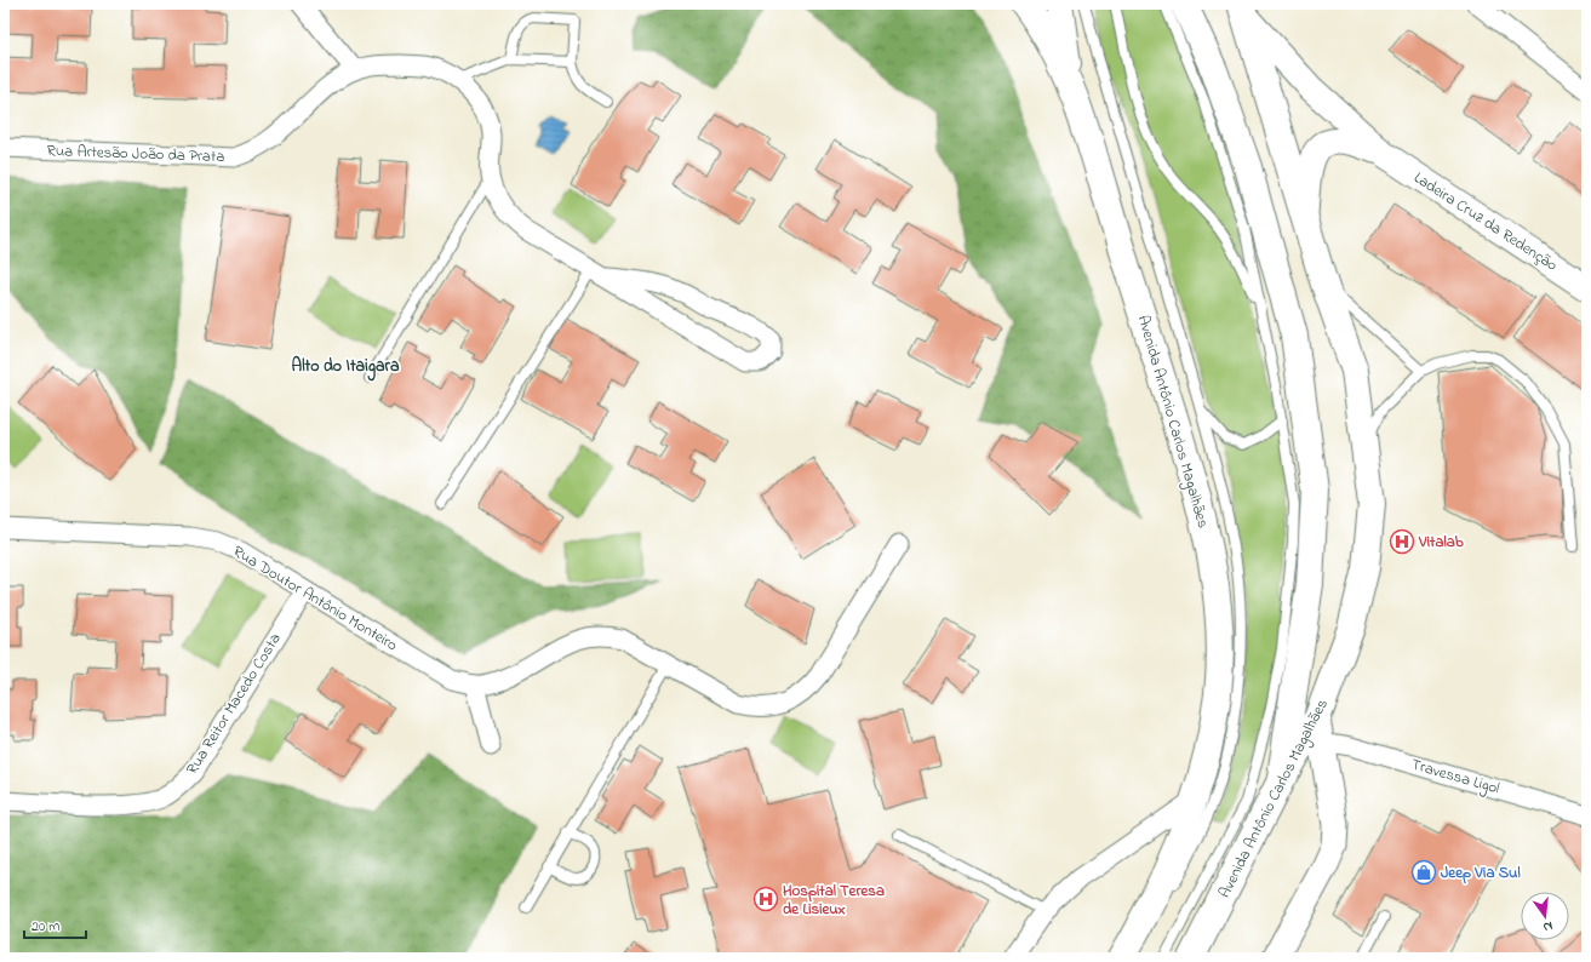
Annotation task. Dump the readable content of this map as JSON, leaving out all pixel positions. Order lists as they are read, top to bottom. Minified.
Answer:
{"streets":{"main road":["Avenida Antônio Carlos Magalhães"],"street":["Rua Artesão João da Prata","Ladeira Cruz da Redenção","Rua Doutor Antônio Monteiro","Rua Reitor Macedo Costa","Travessa Ligol"]},"crossings":[["Ladeira Cruz da Redenção","Avenida Antônio Carlos Magalhães"],["Avenida Antônio Carlos Magalhães","Travessa Ligol"],["Rua Doutor Antônio Monteiro","Rua Reitor Macedo Costa"]],"districts":["Alto do Itaigara"],"places":{"hospital":["Vitalab","Hospital Teresa de Lisieux"],"shop":["Jeep Via Sul"]},"scale_bar":"20 m","north":"bottom"}
